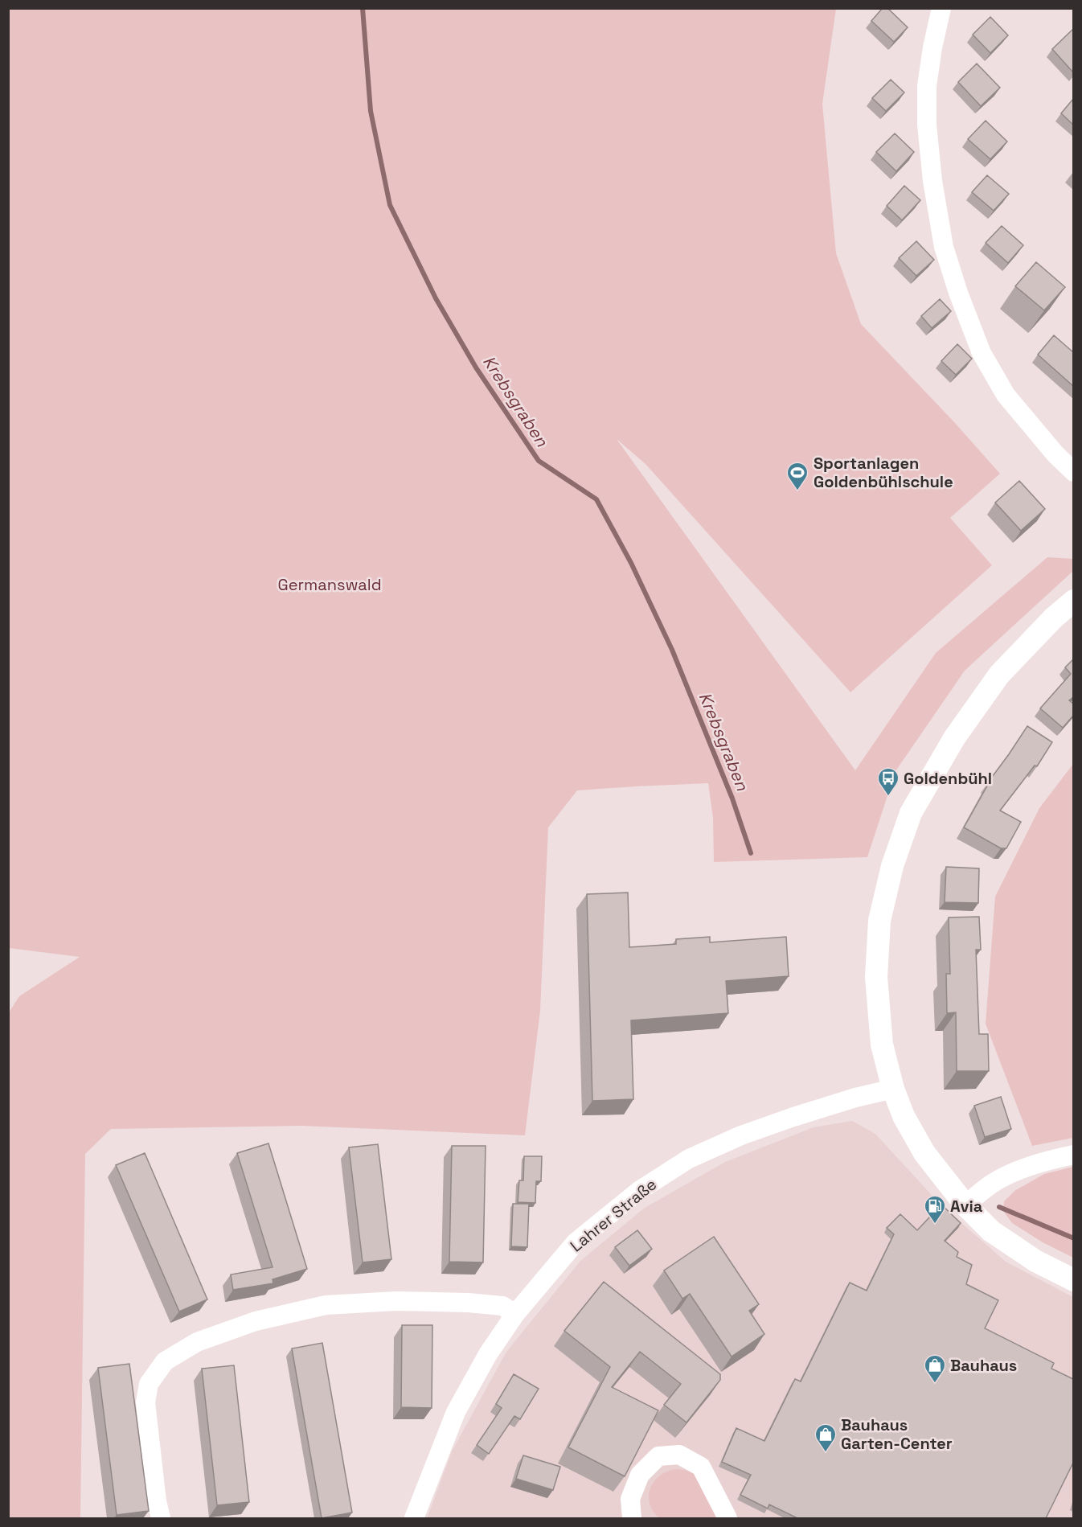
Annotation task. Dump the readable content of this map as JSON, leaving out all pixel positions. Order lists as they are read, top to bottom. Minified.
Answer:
{"streets":{"street":["Lahrer Straße"]},"water":["Krebsgraben"],"parks":["Germanswald"],"places":{"sports":["Sportanlagen Goldenbühlschule"],"bus stop":["Goldenbühl"],"fuel station":["Avia"],"shop":["Bauhaus","Bauhaus Garten-Center"]}}
